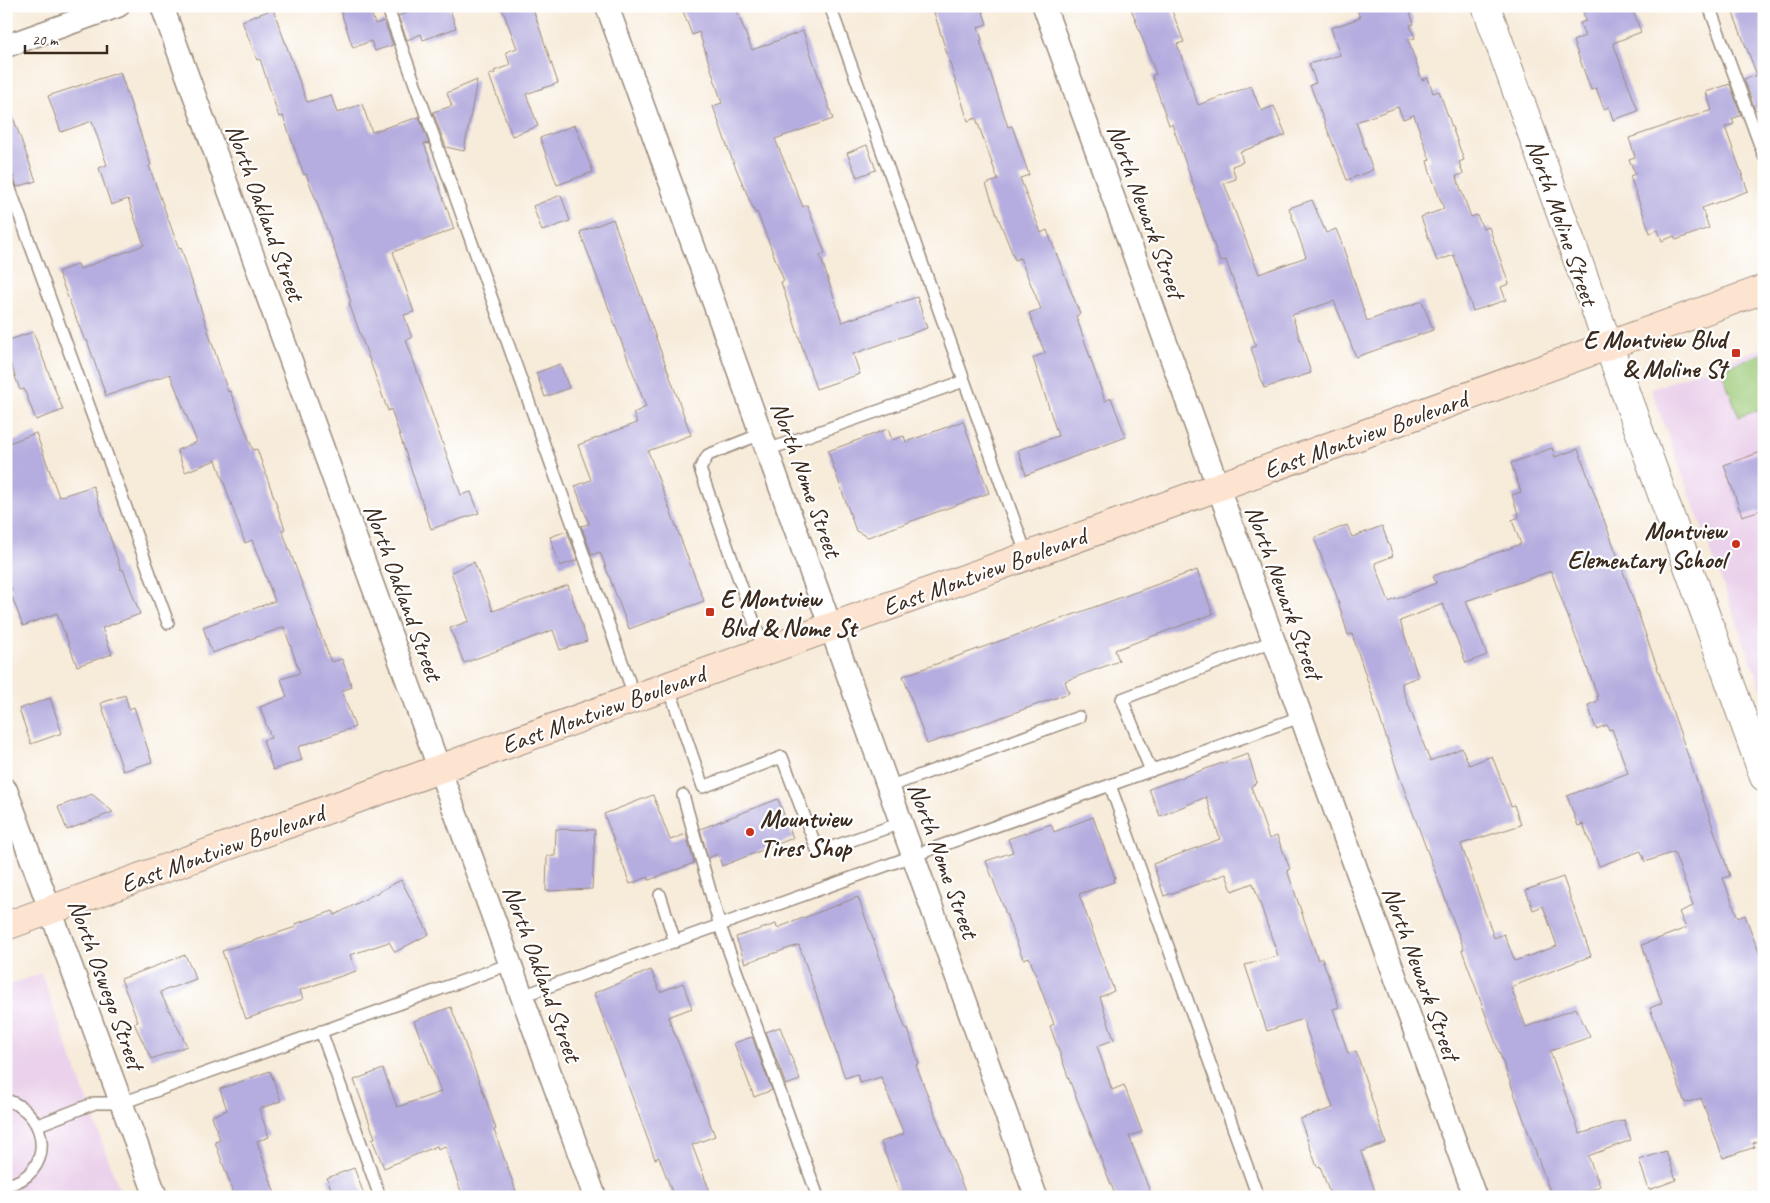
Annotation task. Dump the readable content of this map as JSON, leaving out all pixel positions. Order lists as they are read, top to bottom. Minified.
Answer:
{"streets":{"main road":["East Montview Boulevard"],"street":["North Newark Street","North Oakland Street","North Moline Street","North Nome Street","North Oswego Street"]},"crossings":[["North Newark Street","East Montview Boulevard"],["North Oakland Street","East Montview Boulevard"],["North Moline Street","East Montview Boulevard"],["East Montview Boulevard","North Nome Street"],["East Montview Boulevard","North Oswego Street"]],"places":{"transit":["E Montview Blvd & Moline St","E Montview Blvd & Nome St"],"other":["Montview Elementary School","Mountview Tires Shop"]},"scale_bar":"20 m"}
